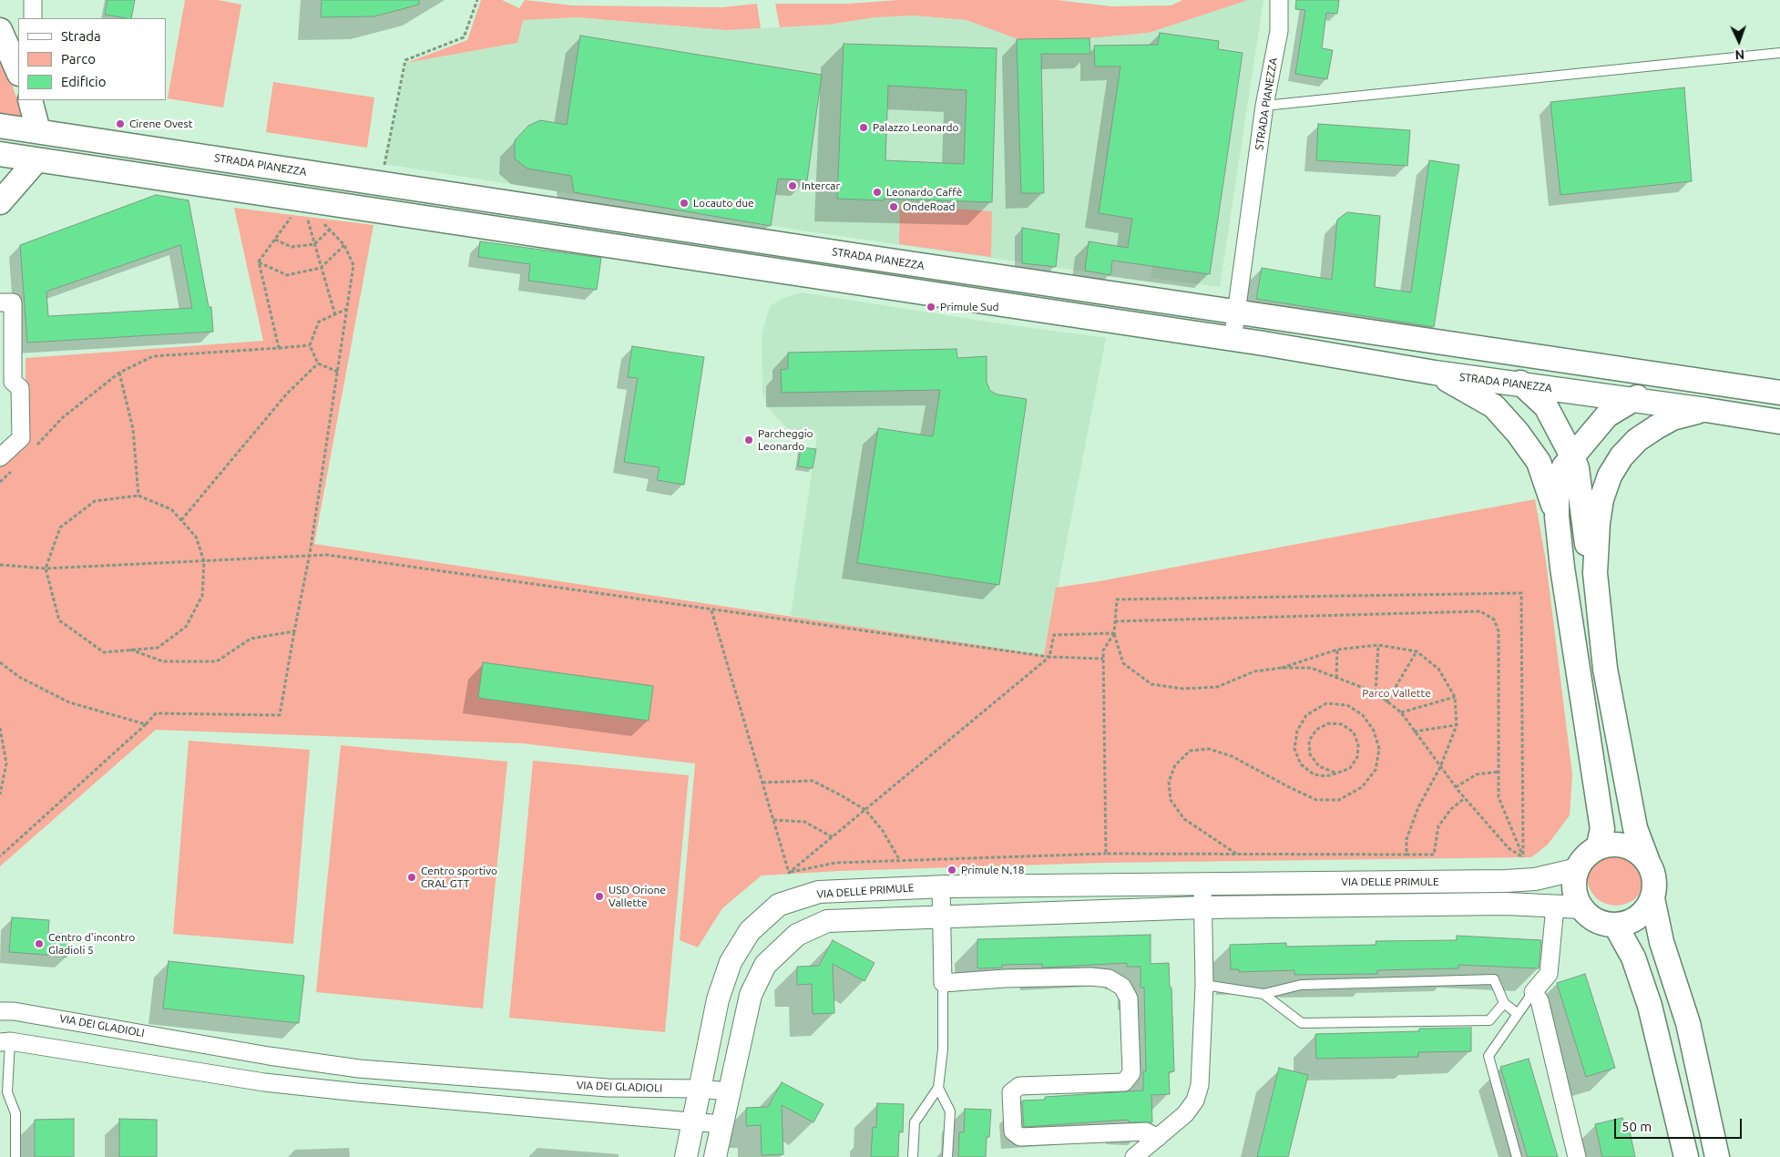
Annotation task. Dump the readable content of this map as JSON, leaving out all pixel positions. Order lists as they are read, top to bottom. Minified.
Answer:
{"streets":{"main road":["STRADA PIANEZZA"],"street":["VIA DELLE PRIMULE","VIA DEI GLADIOLI"]},"crossings":[["VIA DELLE PRIMULE","VIA DEI GLADIOLI"]],"parks":["Parco Vallette"],"places":["Cirene Ovest","Palazzo Leonardo","Intercar","Leonardo Caffè","Locauto due","OndeRoad","Primule Sud","Parcheggio Leonardo","Primule N.18","Centro sportivo CRAL GTT","USD Orione Vallette","Centro d'incontro Gladioli 5"],"legend":["Strada","Parco","Edificio"],"scale_bar":"50 m","north":"bottom"}
